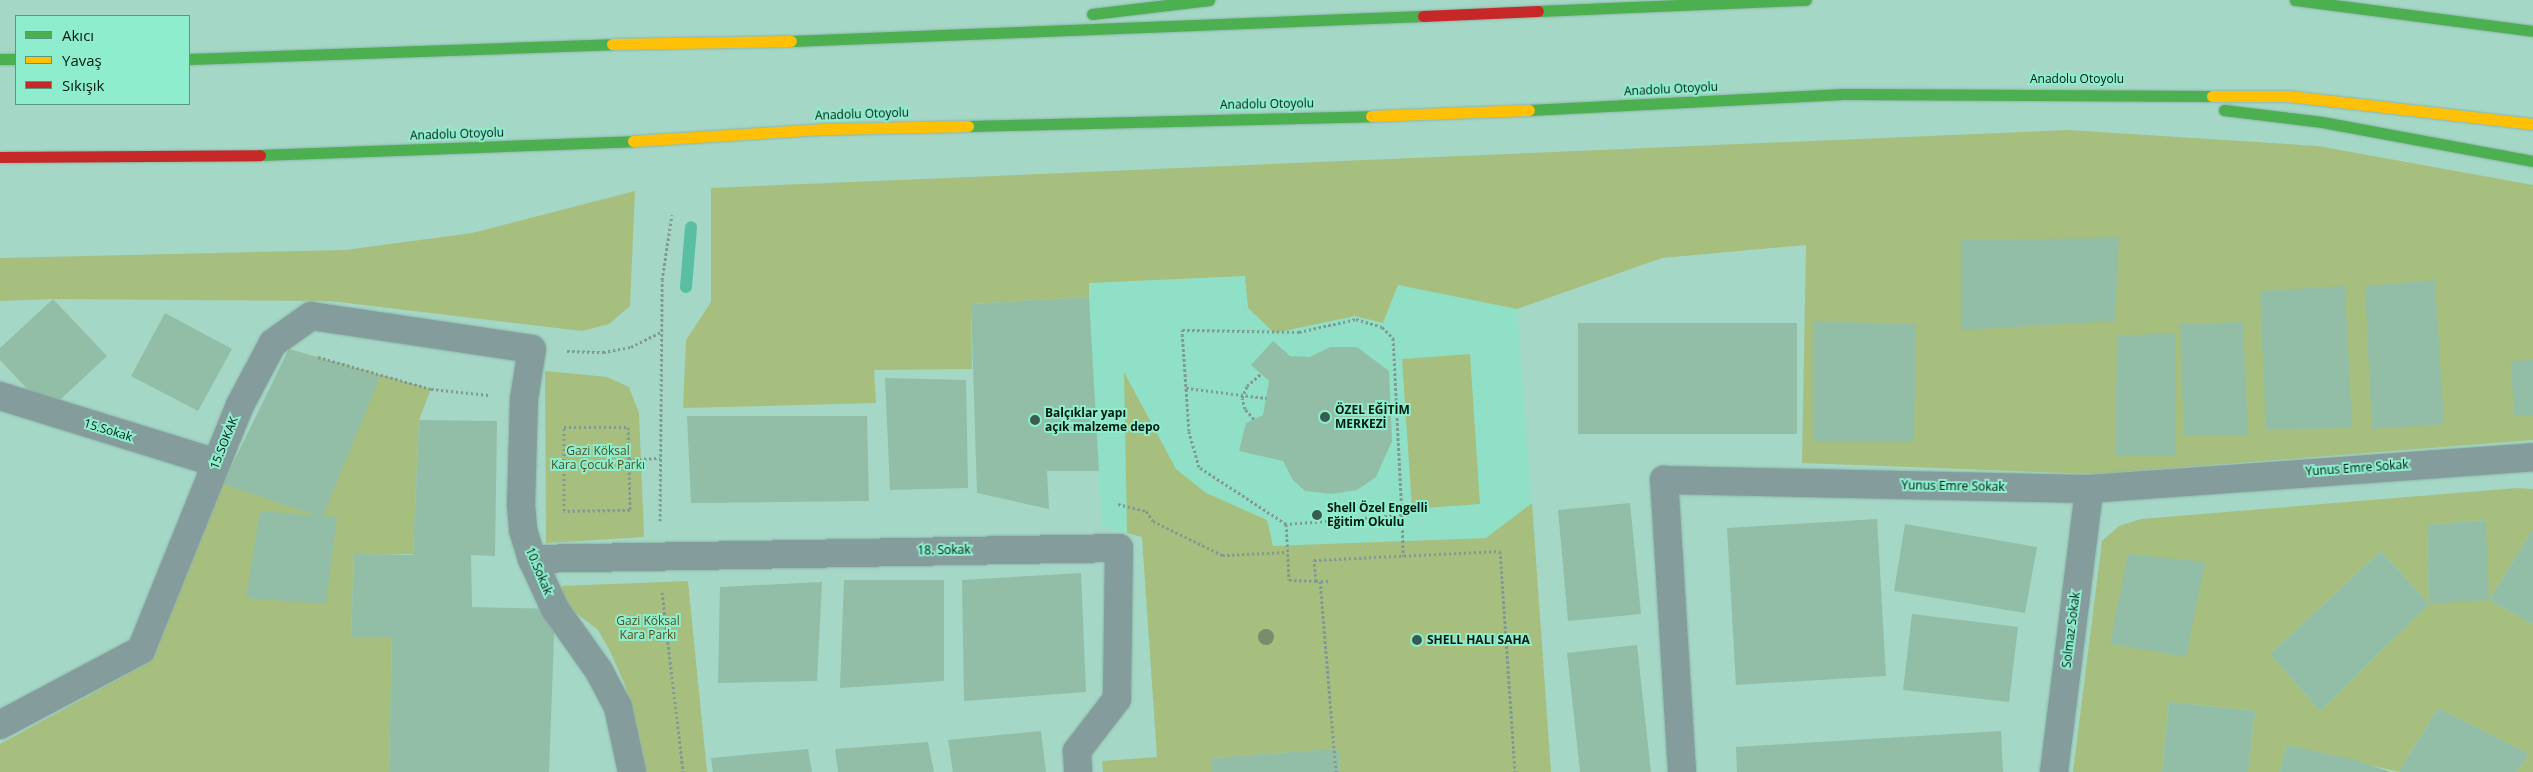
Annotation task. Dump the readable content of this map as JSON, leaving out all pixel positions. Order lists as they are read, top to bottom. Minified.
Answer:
{"streets":{"highway":["Anadolu Otoyolu"],"street":["15.Sokak","15.SOKAK","Yunus Emre Sokak","18. Sokak","10.Sokak","Solmaz Sokak"]},"crossings":[["15.Sokak","15.SOKAK"],["15.SOKAK","10.Sokak"],["Yunus Emre Sokak","Solmaz Sokak"],["18. Sokak","10.Sokak"]],"parks":["Gazi Köksal Kara Çocuk Parkı","Gazi Köksal Kara Parkı"],"places":["ÖZEL EĞİTİM MERKEZİ","Balçıklar yapı açık malzeme depo","Shell Özel Engelli Eğitim Okulu","SHELL HALI SAHA"],"legend":["Akıcı","Yavaş","Sıkışık"]}
